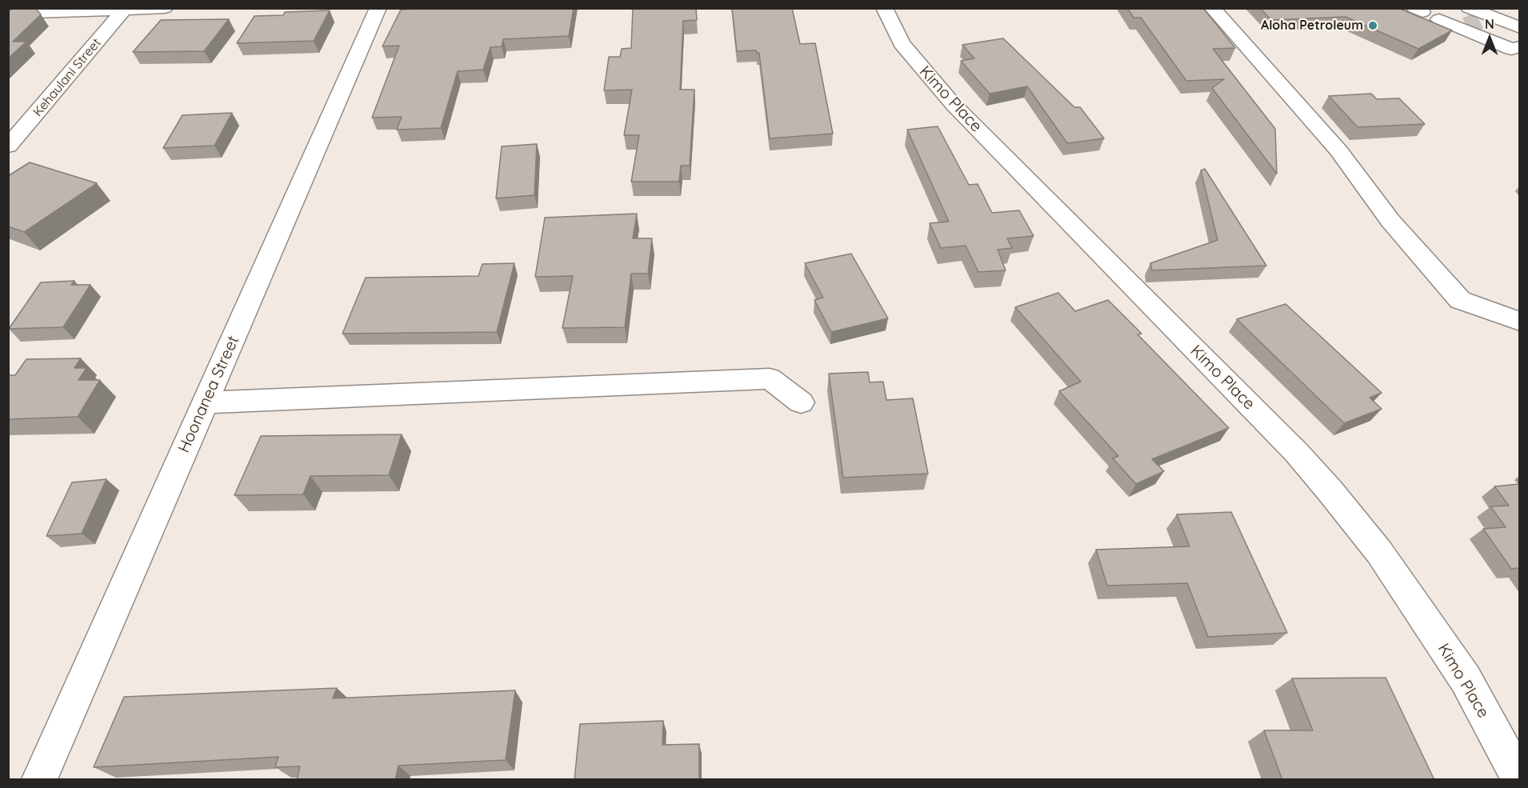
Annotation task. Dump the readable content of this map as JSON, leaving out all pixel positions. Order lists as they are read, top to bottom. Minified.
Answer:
{"streets":{"street":["Kehaulani Street","Kimo Place","Hoonanea Street"]},"places":["Aloha Petroleum"],"north":"top"}
